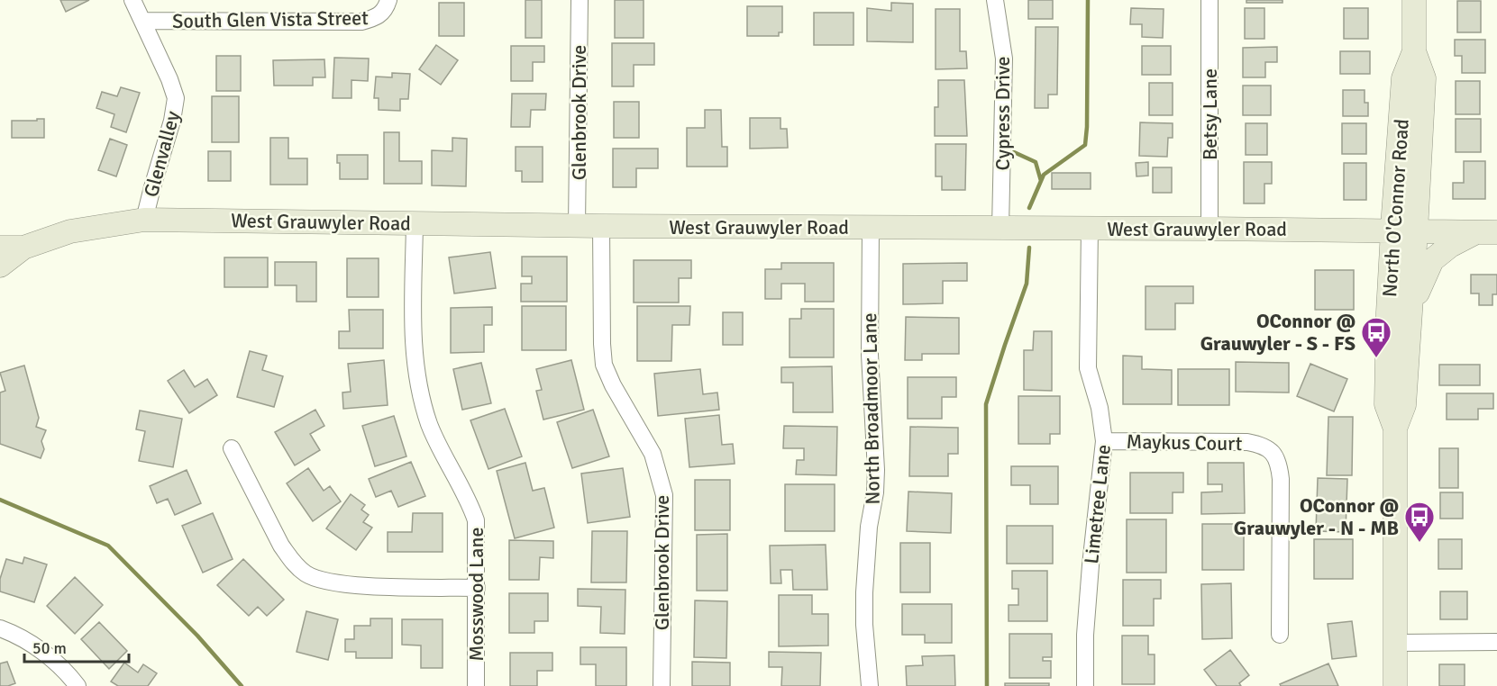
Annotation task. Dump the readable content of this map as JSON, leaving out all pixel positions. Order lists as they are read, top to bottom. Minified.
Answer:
{"streets":{"main road":["North O'Connor Road","West Grauwyler Road"],"street":["South Glen Vista Street","Glenbrook Drive","Cypress Drive","Betsy Lane","Glenvalley","North Broadmoor Lane","Maykus Court","Limetree Lane","Mosswood Lane"]},"crossings":[["South Glen Vista Street","Glenvalley"],["Glenbrook Drive","West Grauwyler Road"],["Cypress Drive","West Grauwyler Road"],["Betsy Lane","West Grauwyler Road"],["Glenvalley","West Grauwyler Road"],["North O'Connor Road","West Grauwyler Road"],["West Grauwyler Road","North Broadmoor Lane"],["West Grauwyler Road","Limetree Lane"],["West Grauwyler Road","Mosswood Lane"],["Maykus Court","Limetree Lane"]],"places":{"bus stop":["OConnor @ Grauwyler - S - FS","OConnor @ Grauwyler - N - MB"]},"scale_bar":"50 m"}
